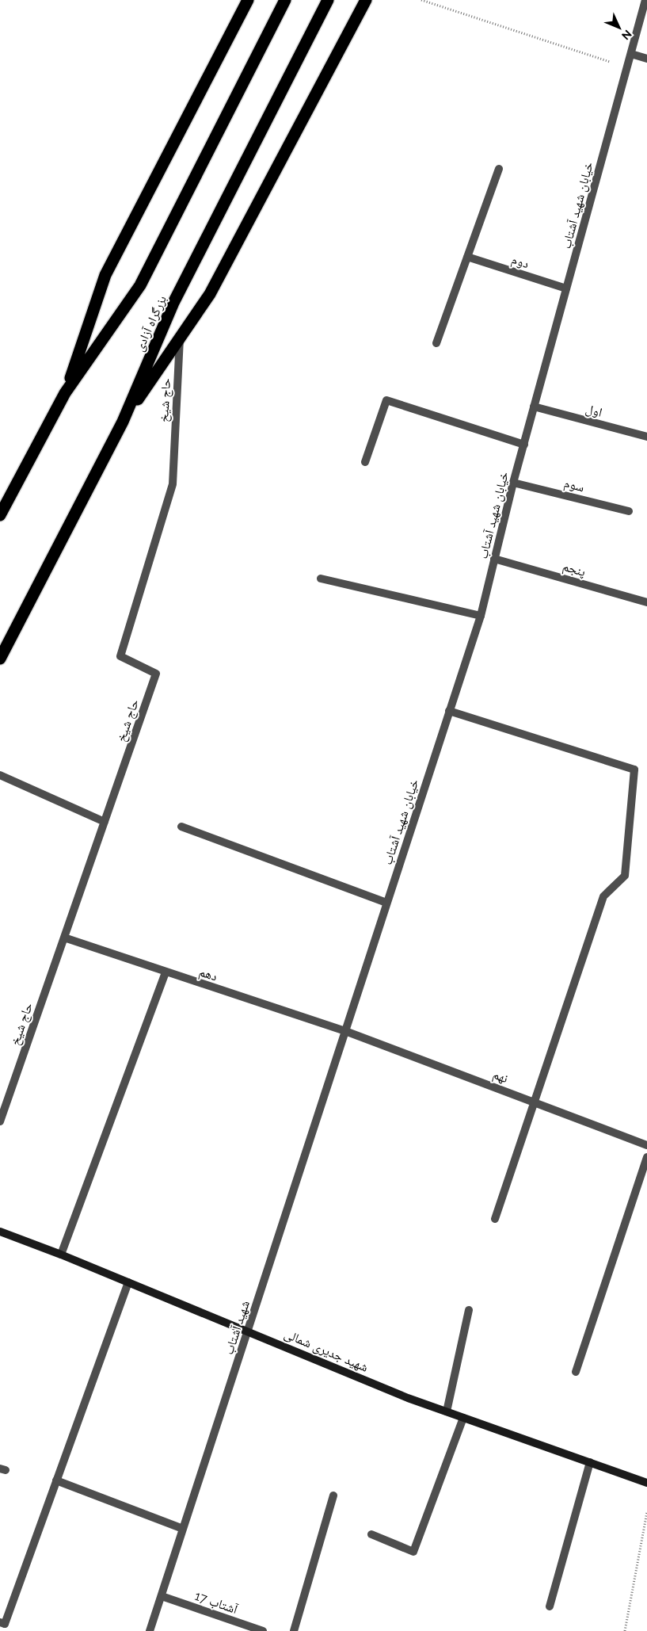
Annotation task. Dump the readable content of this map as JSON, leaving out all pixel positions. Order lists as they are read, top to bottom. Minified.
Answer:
{"streets":{"highway":["بزرگراه آزادی"],"main road":["شهید جدیری شمالی"],"street":["خیابان شهید آشتاب","دوم","حاج شیخ","اول","سوم","پنجم","دهم","نهم","شهید آشتاب","آشتاب 17"]},"crossings":[["خیابان شهید آشتاب","دوم"],["خیابان شهید آشتاب","اول"],["خیابان شهید آشتاب","سوم"],["خیابان شهید آشتاب","پنجم"],["خیابان شهید آشتاب","دهم"],["خیابان شهید آشتاب","نهم"],["خیابان شهید آشتاب","شهید آشتاب"],["حاج شیخ","دهم"],["دهم","نهم"],["دهم","شهید آشتاب"],["نهم","شهید آشتاب"],["شهید آشتاب","شهید جدیری شمالی"],["شهید آشتاب","آشتاب 17"]],"north":"bottom right"}
